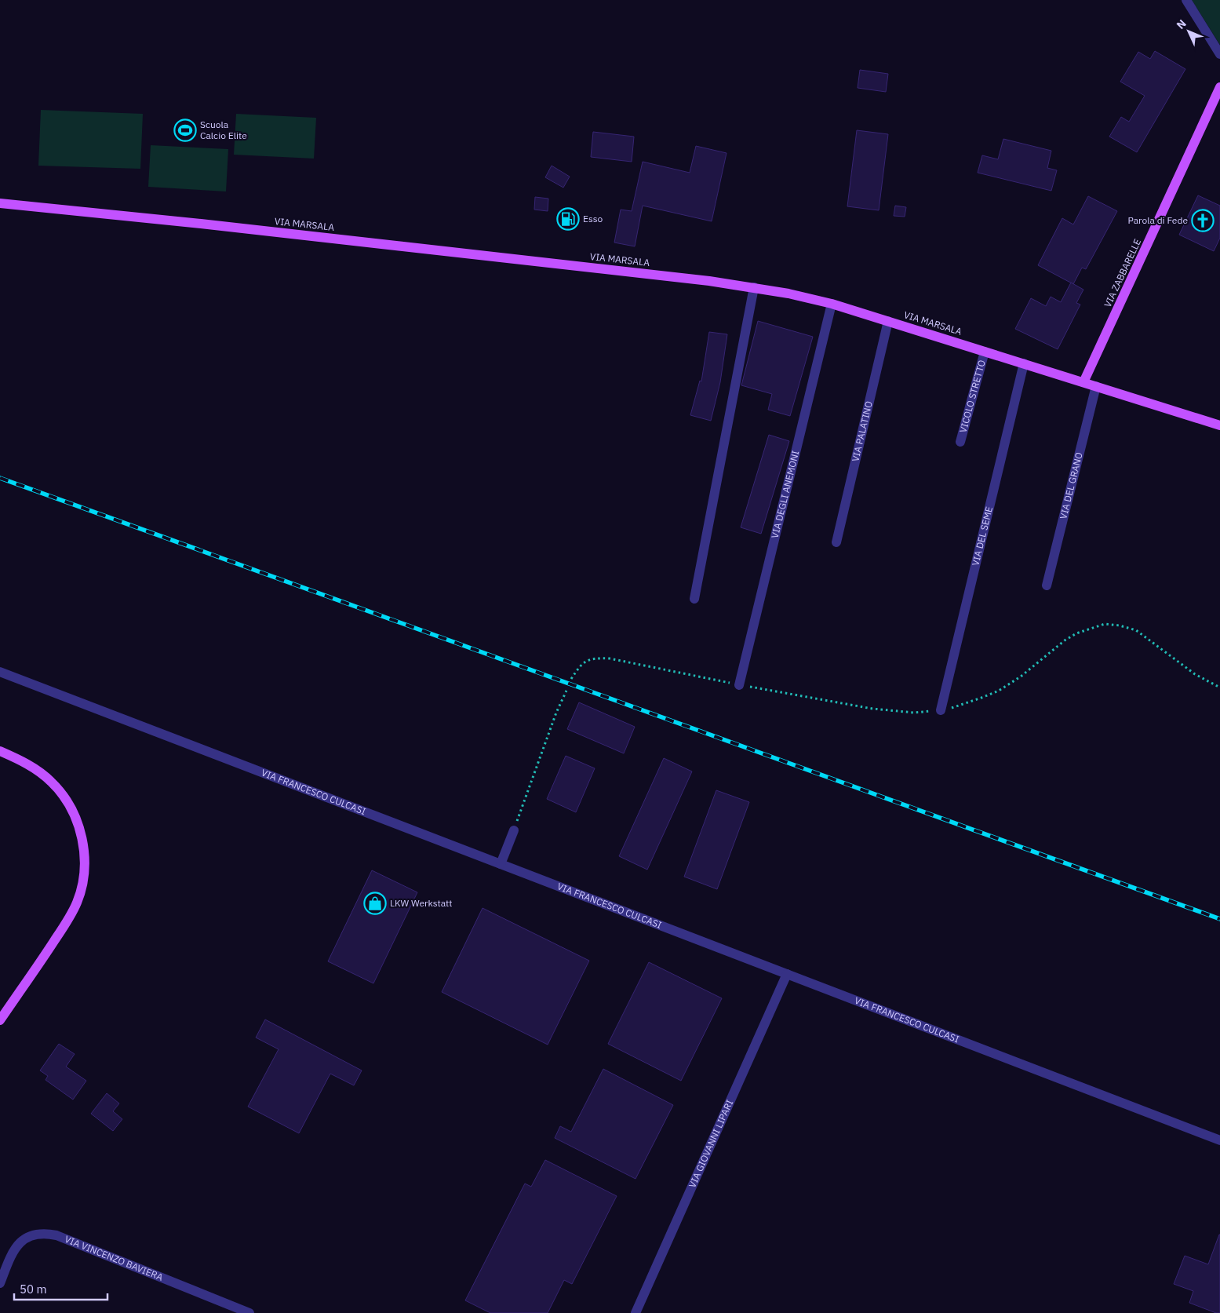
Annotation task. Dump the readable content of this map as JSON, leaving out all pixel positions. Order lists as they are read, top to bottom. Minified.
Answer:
{"streets":{"main road":["VIA MARSALA","VIA ZABBARELLE"],"street":["VICOLO STRETTO","VIA PALATINO","VIA DEL GRANO","VIA DEGLI ANEMONI","VIA DEL SEME","VIA FRANCESCO CULCASI","VIA GIOVANNI LIPARI","VIA VINCENZO BAVIERA"]},"crossings":[["VIA MARSALA","VIA ZABBARELLE"],["VIA MARSALA","VICOLO STRETTO"],["VIA MARSALA","VIA PALATINO"],["VIA MARSALA","VIA DEL GRANO"],["VIA MARSALA","VIA DEGLI ANEMONI"],["VIA MARSALA","VIA DEL SEME"],["VIA FRANCESCO CULCASI","VIA GIOVANNI LIPARI"]],"places":{"sports":["Scuola Calcio Elite"],"fuel station":["Esso"],"church":["Parola di Fede"],"shop":["LKW Werkstatt"]},"scale_bar":"50 m","north":"top left"}
